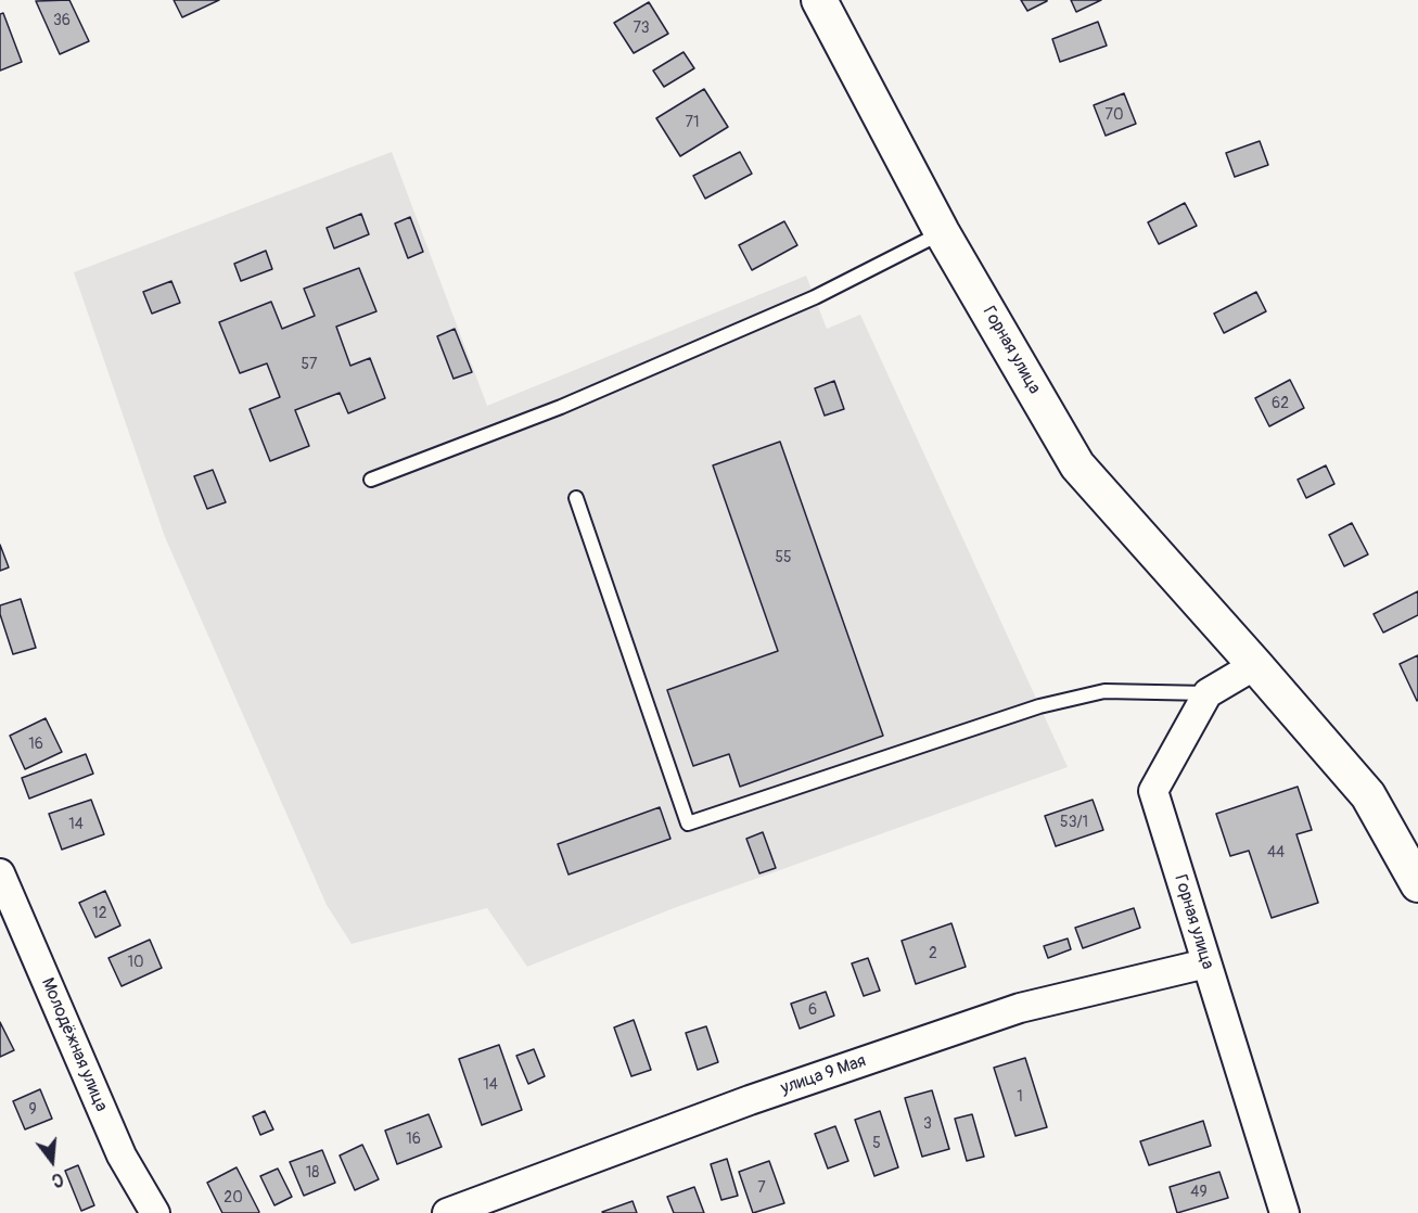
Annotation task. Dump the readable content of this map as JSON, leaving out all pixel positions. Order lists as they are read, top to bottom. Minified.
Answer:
{"streets":{"street":["Горная улица","Молодёжная улица","улица 9 Мая"]},"crossings":[["Горная улица","улица 9 Мая"]],"house_numbers":["36","73","70","71","57","62","55","16","53/1","14","44","12","2","10","6","14","1","9","3","16","5","18","7","49","20"],"north":"bottom"}
